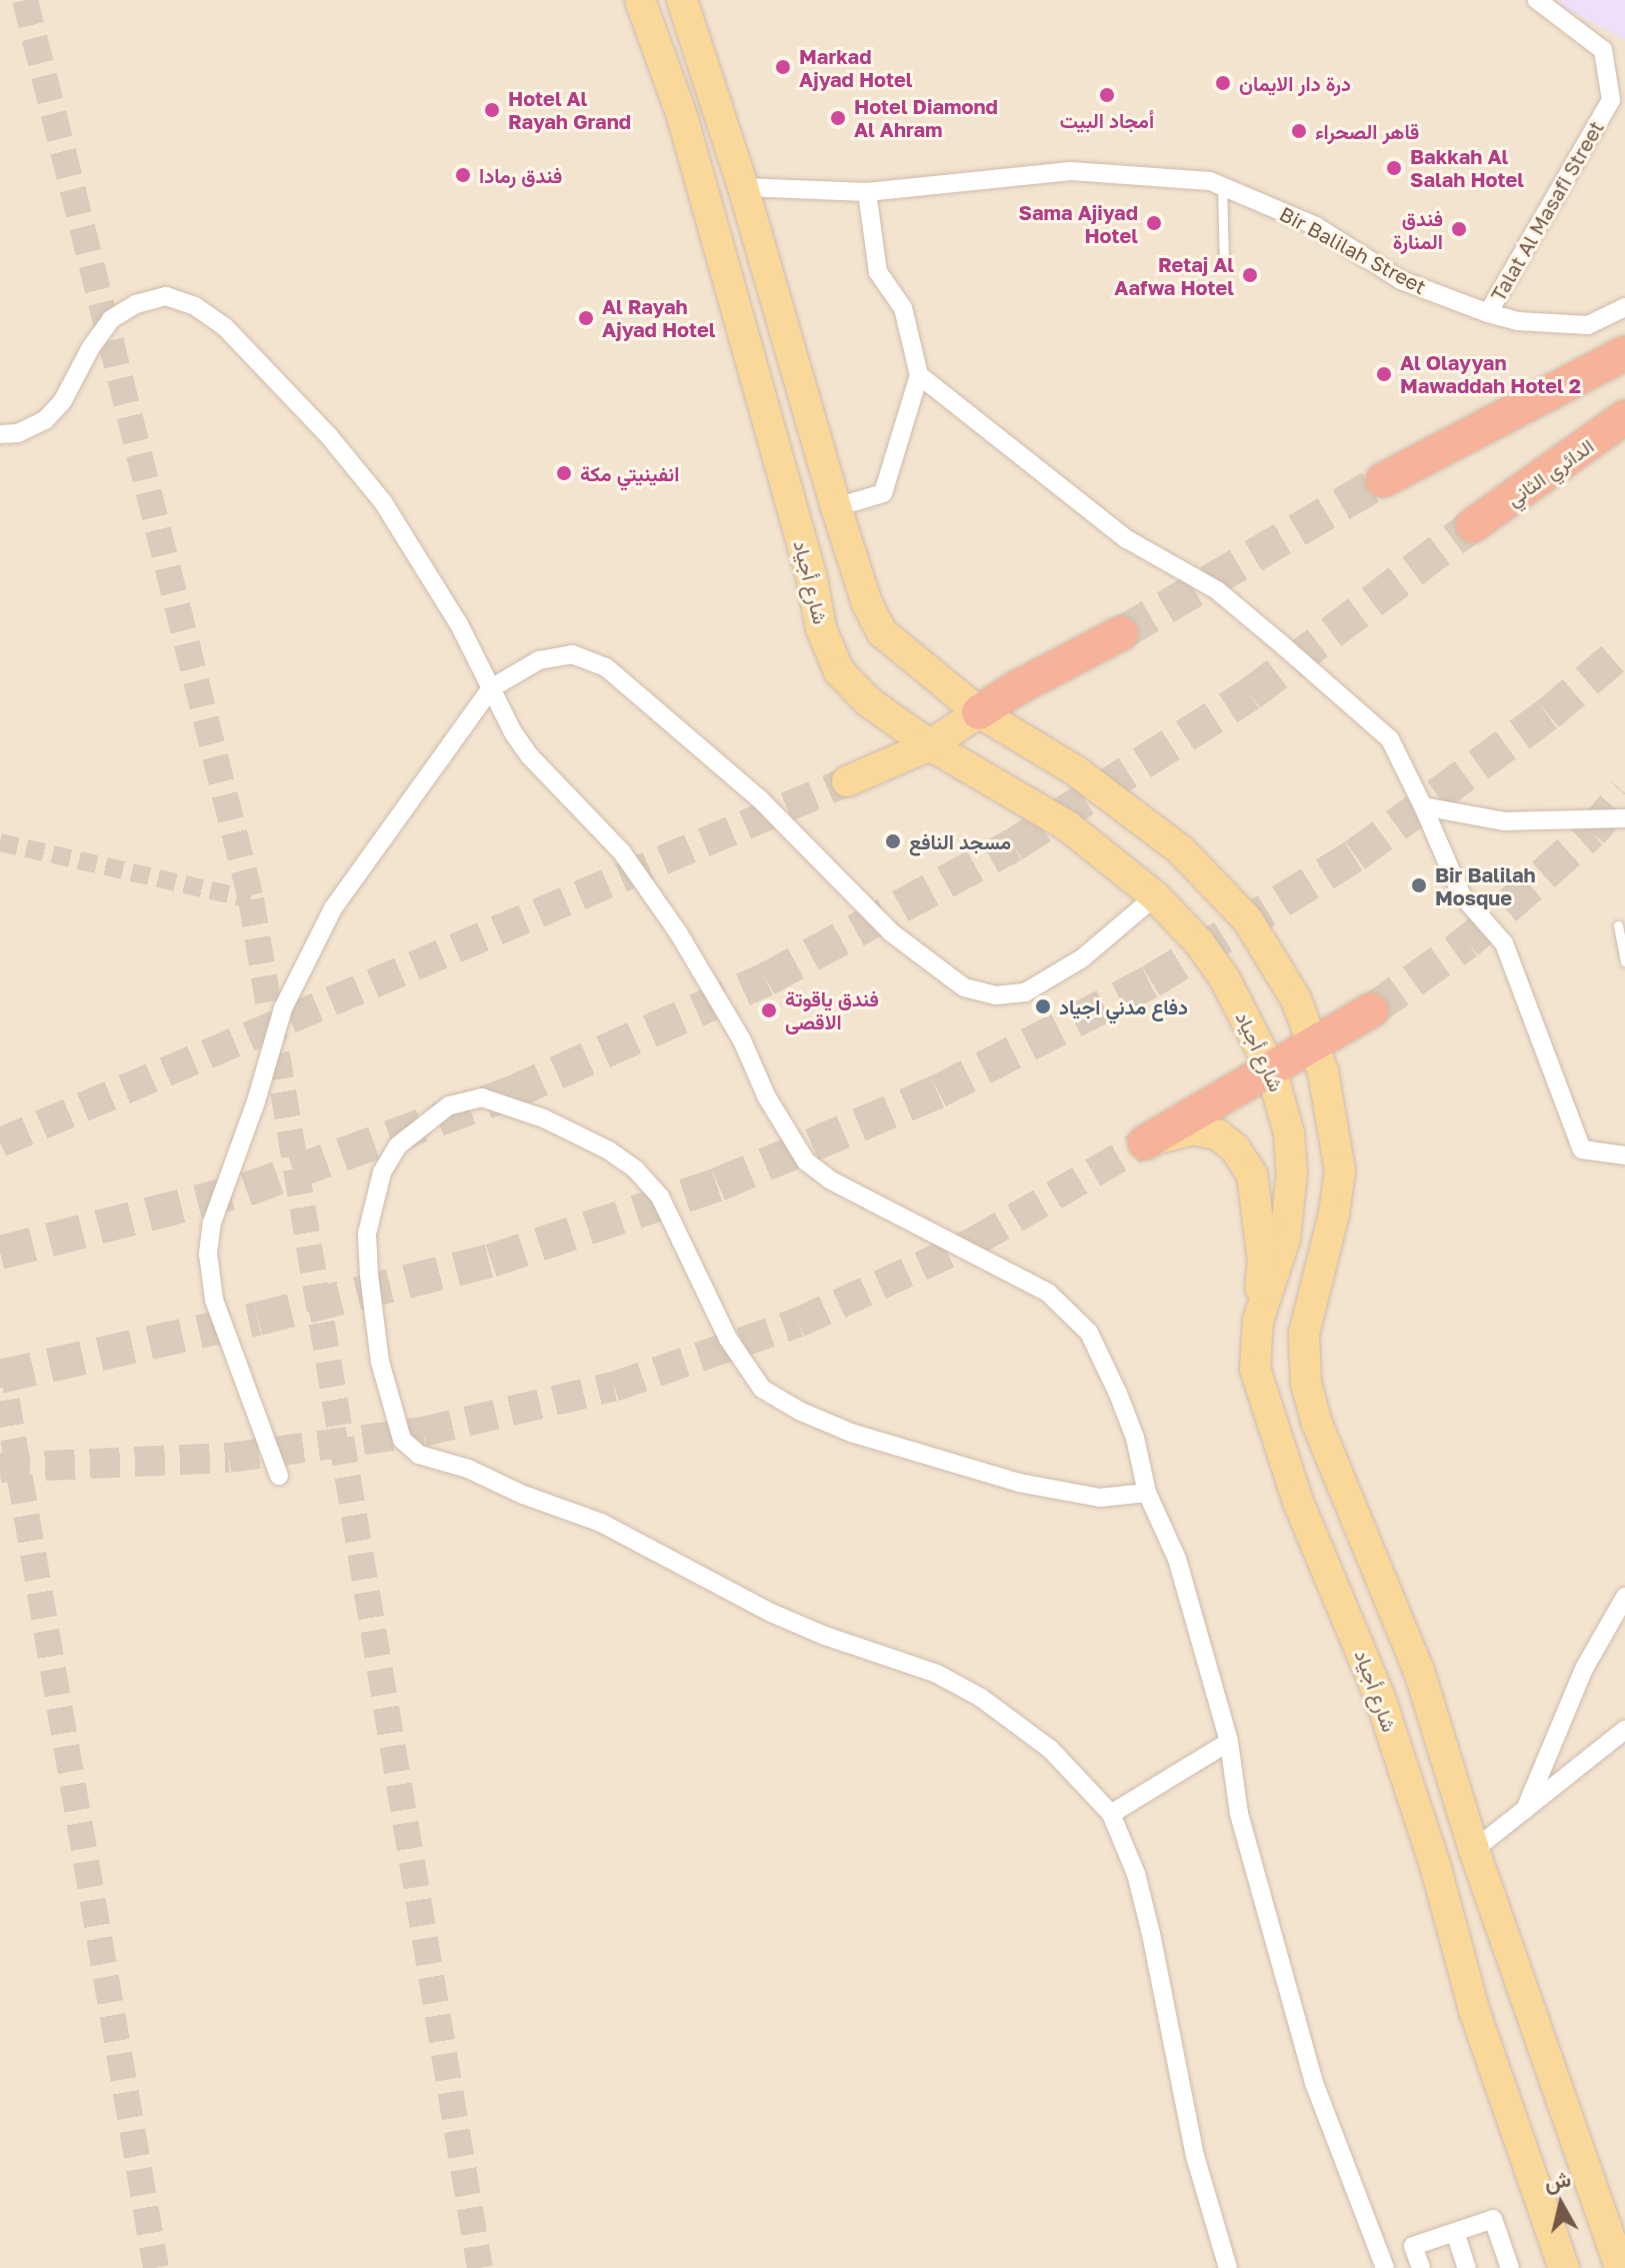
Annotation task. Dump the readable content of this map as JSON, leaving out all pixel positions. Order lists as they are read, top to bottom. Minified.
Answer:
{"streets":{"highway":["الدائري الثاني"],"main road":["شارع أجياد"],"street":["Talat Al Masafi Street","Bir Balilah Street"]},"crossings":[["Talat Al Masafi Street","Bir Balilah Street"]],"places":["Markad Ajyad Hotel","درة دار الايمان","أمجاد البيت","Hotel Al Rayah Grand","Hotel Diamond Al Ahram","قاهر الصحراء","Bakkah Al Salah Hotel","فندق رمادا","Sama Ajiyad Hotel","فندق المنارة","Retaj Al Aafwa Hotel","Al Rayah Ajyad Hotel","Al Olayyan Mawaddah Hotel 2","انفينيتي مكة","مسجد النافع","Bir Balilah Mosque","دفاع مدني اجياد","فندق ياقوتة الاقصى"],"north":"top"}
